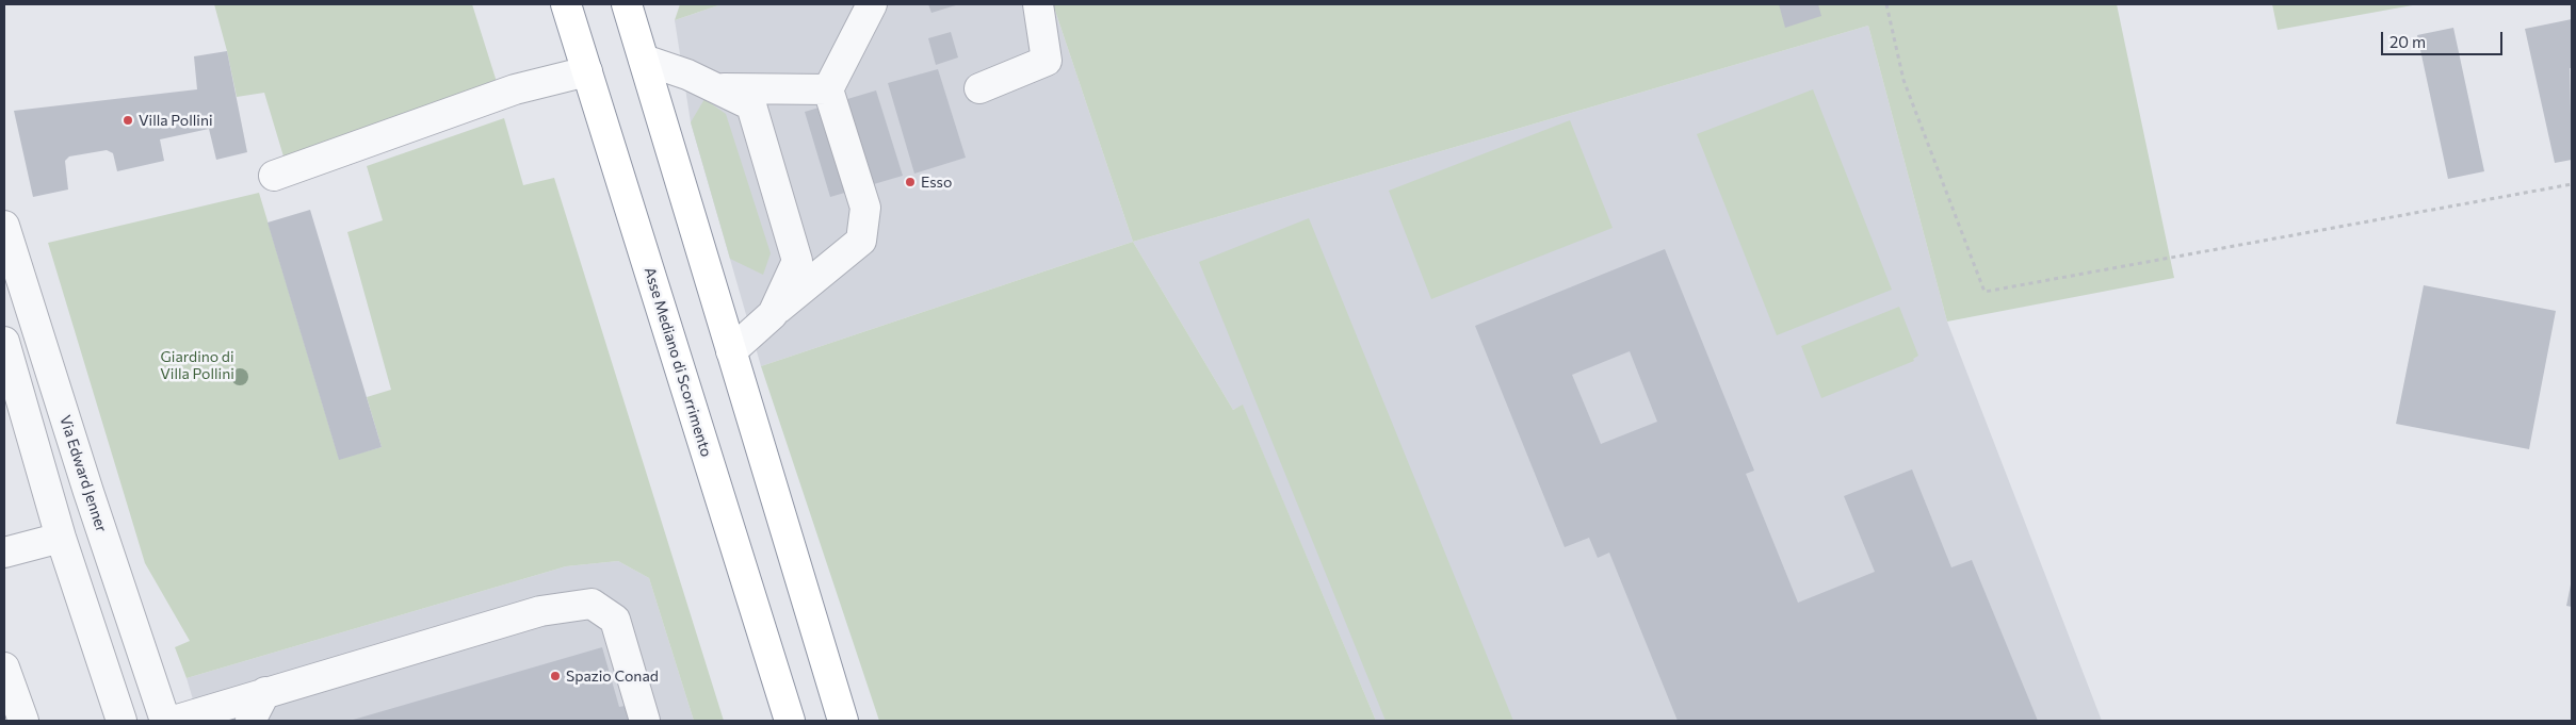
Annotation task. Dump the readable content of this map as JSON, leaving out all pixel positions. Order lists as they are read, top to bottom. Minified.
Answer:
{"streets":{"highway":["Asse Mediano di Scorrimento"],"street":["Via Edward Jenner"]},"parks":["Giardino di Villa Pollini"],"places":["Villa Pollini","Esso","Spazio Conad"],"scale_bar":"20 m"}
